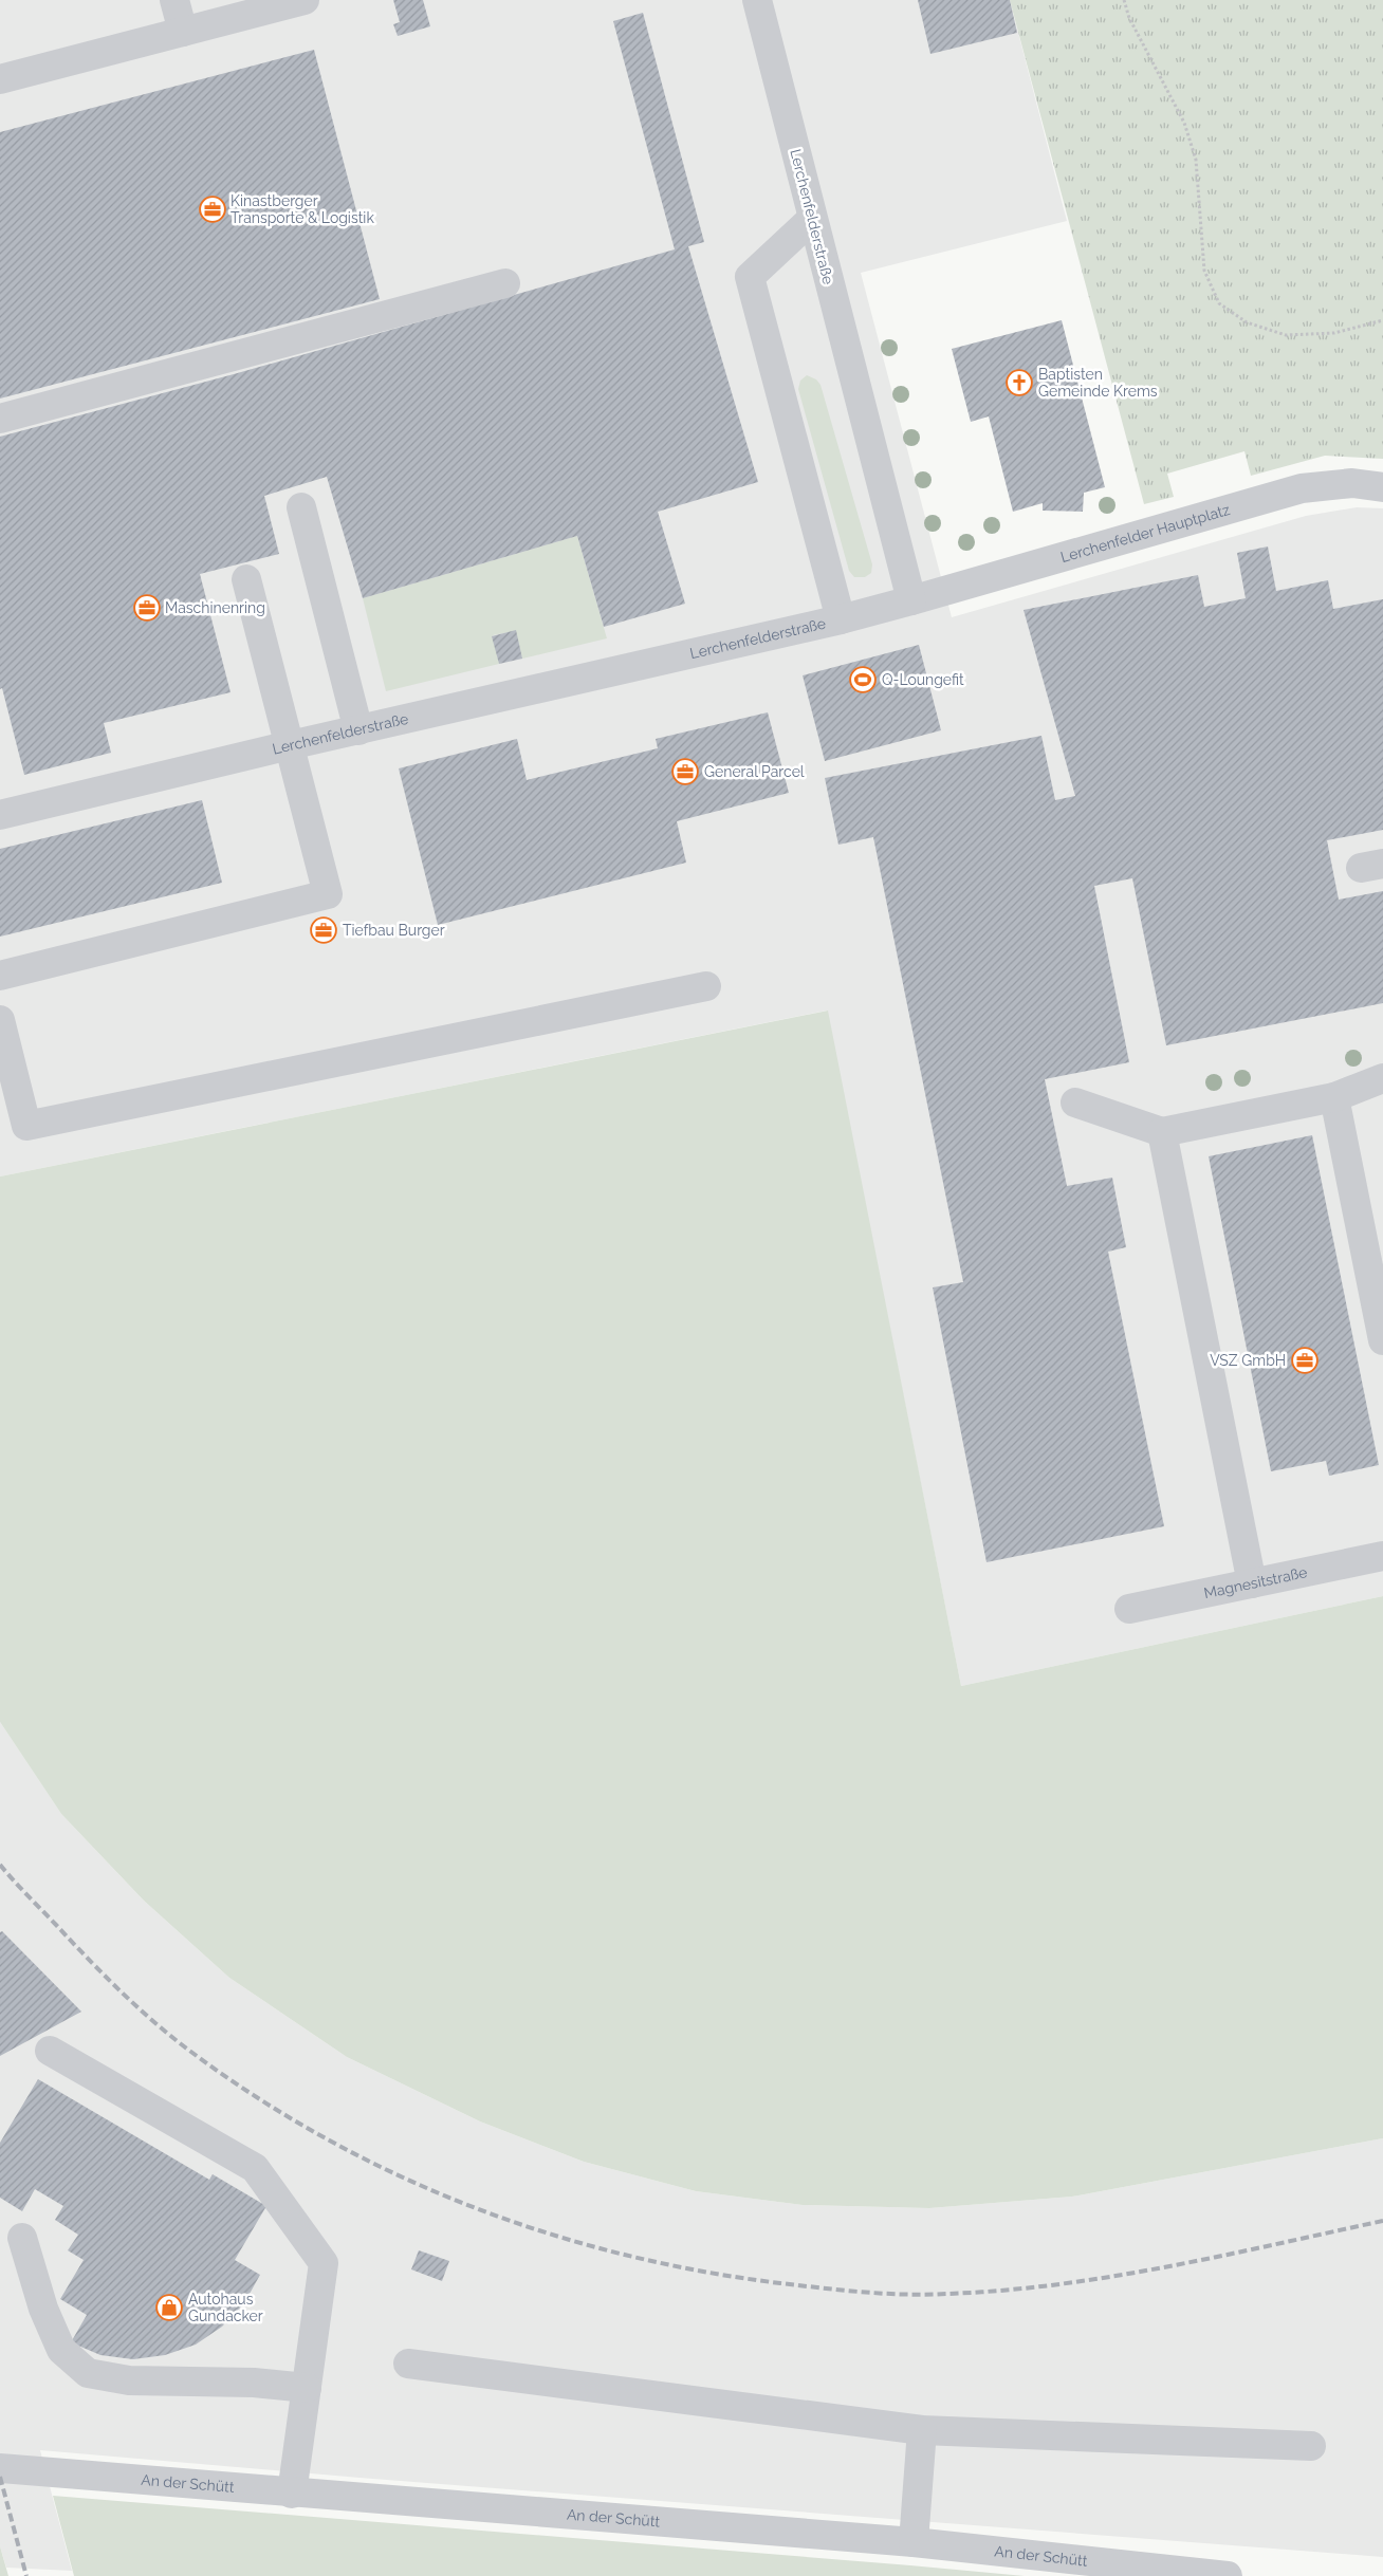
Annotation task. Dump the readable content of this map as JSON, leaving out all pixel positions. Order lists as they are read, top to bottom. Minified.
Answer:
{"streets":{"street":["Lerchenfelderstraße","Lerchenfelder Hauptplatz","Magnesitstraße","An der Schütt"]},"crossings":[["Lerchenfelderstraße","Lerchenfelder Hauptplatz"]],"places":{"office":["Kinastberger Transporte & Logistik","Maschinenring","General Parcel","Tiefbau Burger","VSZ GmbH"],"church":["Baptisten Gemeinde Krems"],"sports":["Q-Loungefit"],"shop":["Autohaus Gundacker"]}}
